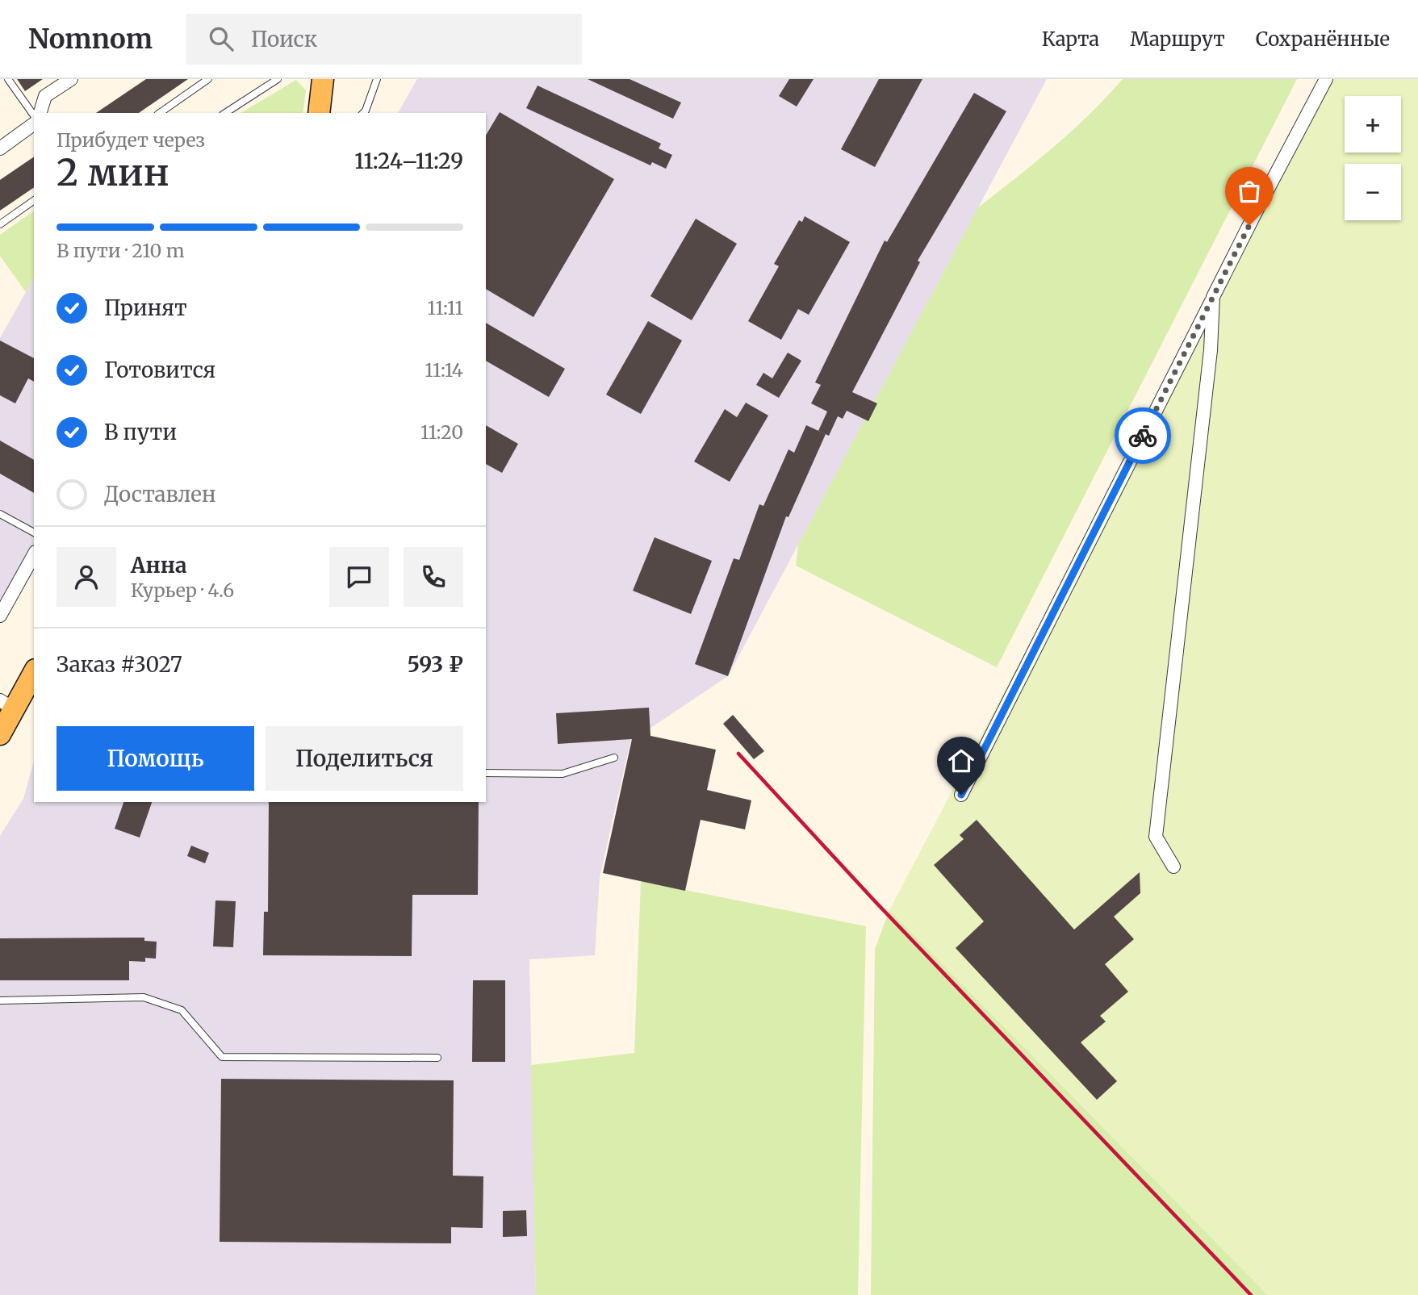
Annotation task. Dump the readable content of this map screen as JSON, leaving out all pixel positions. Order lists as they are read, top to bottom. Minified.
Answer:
{"page":{"header":"Nomnom","search":"Поиск","nav":["Карта","Маршрут","Сохранённые"],"map_buttons":["+","−"],"heading":["2 мин","Прибудет через","11:24–11:29"],"panel":["Анна","Курьер · 4.6","Заказ #3027","593 ₽"],"bar":"В пути · 210 m","list":[["Принят","11:11"],["Готовится","11:14"],["В пути","11:20"],"Доставлен"],"buttons":["Помощь","Поделиться"]}}
